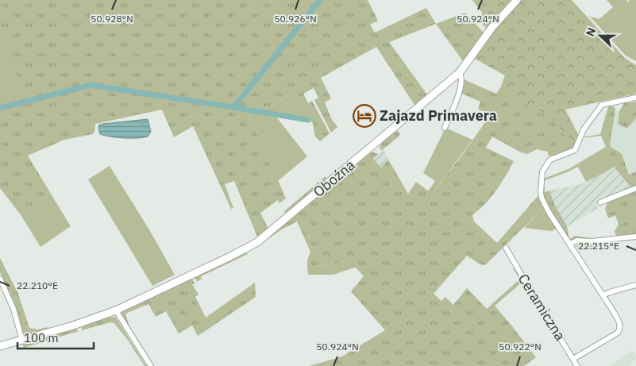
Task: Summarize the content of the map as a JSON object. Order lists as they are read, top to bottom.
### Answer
{
  "streets": {
    "street": ["Oboźna", "Ceramiczna"]
  },
  "places": {
    "hotel": ["Zajazd Primavera"]
  },
  "scale_bar": "100 m",
  "north": "left",
  "coordinates": [
    "50.928°N",
    "50.926°N",
    "50.924°N",
    "22.215°E",
    "22.210°E",
    "50.922°N"
  ]
}
